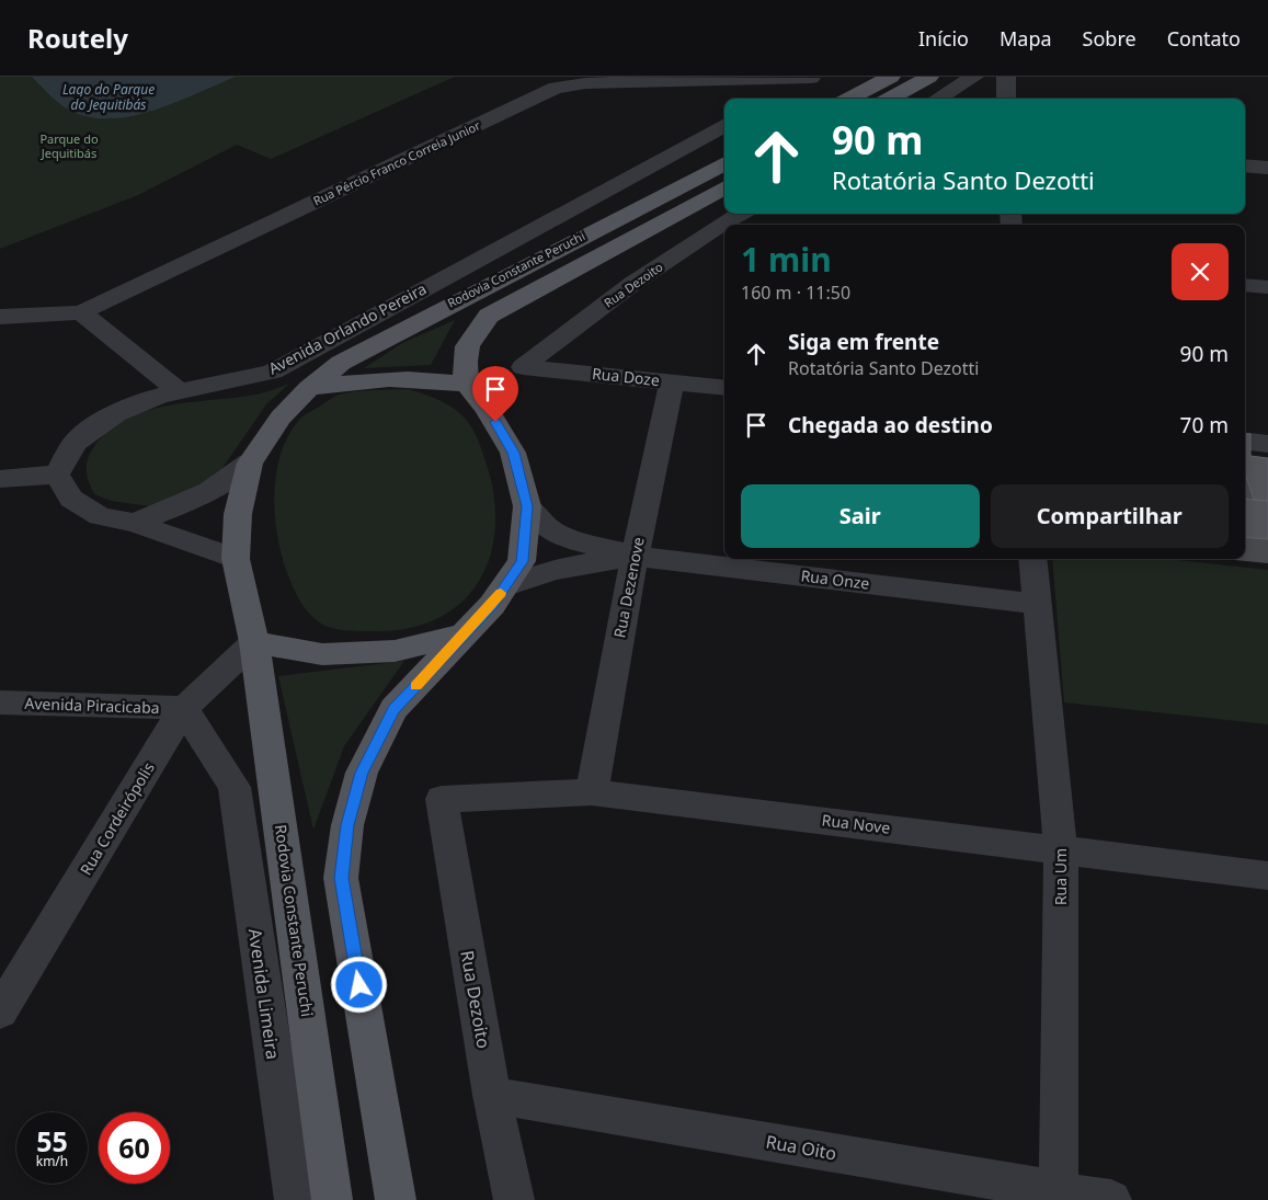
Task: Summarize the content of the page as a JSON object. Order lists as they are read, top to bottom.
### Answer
{
  "streets": {
    "main road": ["Rodovia Constante Peruchi"],
    "street": [
      "Rua Pércio Franco Correia Junior",
      "Rua Dezoito",
      "Avenida Orlando Pereira",
      "Rua Doze",
      "Rua Onze",
      "Rua Dezenove",
      "Avenida Piracicaba",
      "Rua Cordeirópolis",
      "Rua Nove",
      "Rua Um",
      "Avenida Limeira",
      "Rua Oito"
    ]
  },
  "crossings": [
    ["Rodovia Constante Peruchi", "Rua Cordeirópolis"],
    ["Rua Dezoito", "Rua Doze"],
    ["Rua Dezoito", "Rua Nove"],
    ["Rua Dezoito", "Rua Oito"],
    ["Rua Doze", "Rua Dezenove"],
    ["Rua Onze", "Rua Dezenove"],
    ["Rua Onze", "Rua Um"],
    ["Rua Dezenove", "Rua Nove"],
    ["Avenida Piracicaba", "Rua Cordeirópolis"],
    ["Avenida Piracicaba", "Avenida Limeira"],
    ["Rua Cordeirópolis", "Avenida Limeira"],
    ["Rua Nove", "Rua Um"],
    ["Rua Um", "Rua Oito"]
  ],
  "water": ["Lago do Parque do Jequitibás"],
  "parks": ["Parque do Jequitibás"],
  "page": {
    "header": "Routely",
    "nav": [
      "Início",
      "Mapa",
      "Sobre",
      "Contato"
    ],
    "turn": ["90 m", "Rotatória Santo Dezotti"],
    "heading": ["1 min", "160 m · 11:50"],
    "list": [
      {
        "name": "Siga em frente",
        "note": "Rotatória Santo Dezotti",
        "value": "90 m"
      },
      {
        "name": "Chegada ao destino",
        "value": "70 m"
      }
    ],
    "buttons": ["Sair", "Compartilhar"],
    "speed": "55 km/h",
    "limit": "60"
  }
}
